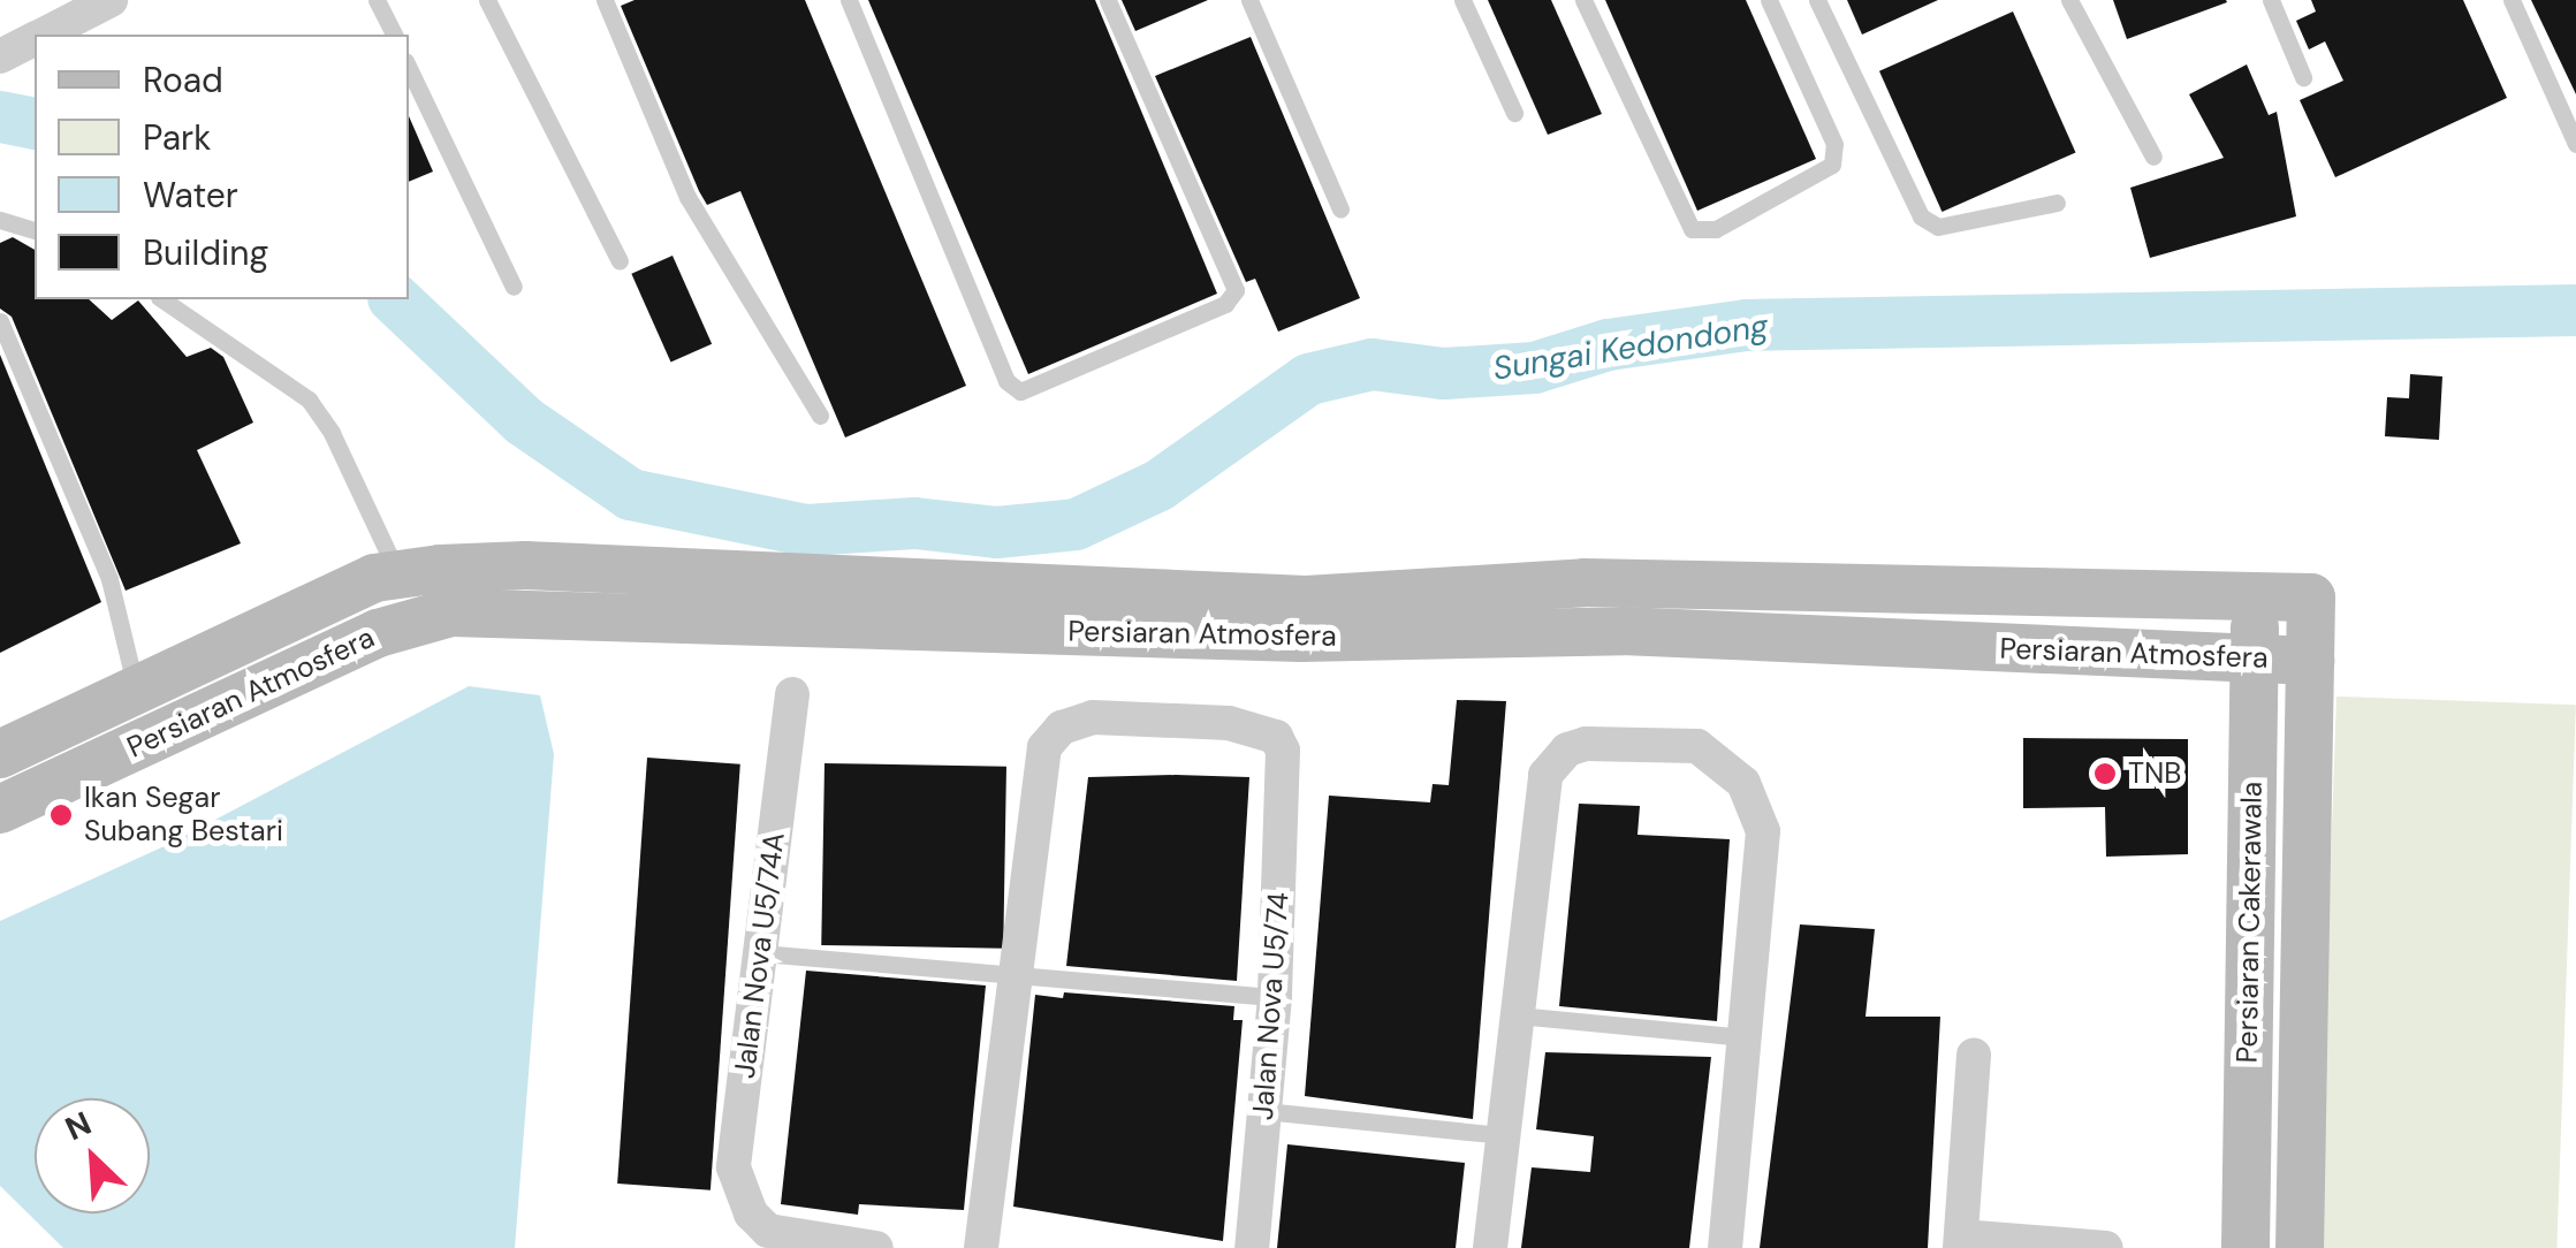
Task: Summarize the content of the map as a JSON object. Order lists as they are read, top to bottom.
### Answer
{
  "streets": {
    "street": [
      "Persiaran Atmosfera",
      "Persiaran Cakerawala",
      "Jalan Nova U5/74A",
      "Jalan Nova U5/74"
    ]
  },
  "crossings": [
    ["Persiaran Atmosfera", "Persiaran Cakerawala"]
  ],
  "water": ["Sungai Kedondong"],
  "places": ["TNB", "Ikan Segar Subang Bestari"],
  "legend": [
    "Road",
    "Park",
    "Water",
    "Building"
  ],
  "north": "top left"
}
